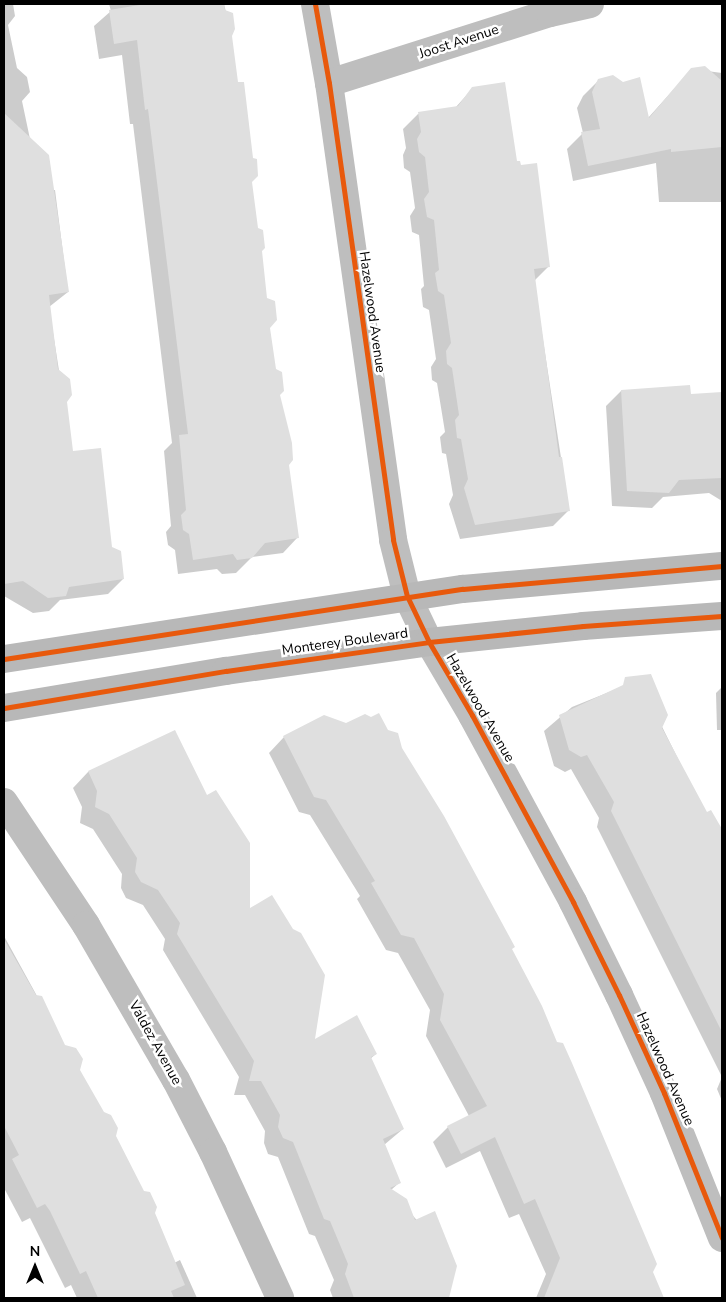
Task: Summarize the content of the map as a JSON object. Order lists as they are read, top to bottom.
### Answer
{
  "streets": {
    "main road": ["Monterey Boulevard"],
    "street": ["Joost Avenue", "Hazelwood Avenue", "Valdez Avenue"]
  },
  "crossings": [
    ["Joost Avenue", "Hazelwood Avenue"],
    ["Hazelwood Avenue", "Monterey Boulevard"]
  ],
  "north": "top"
}
